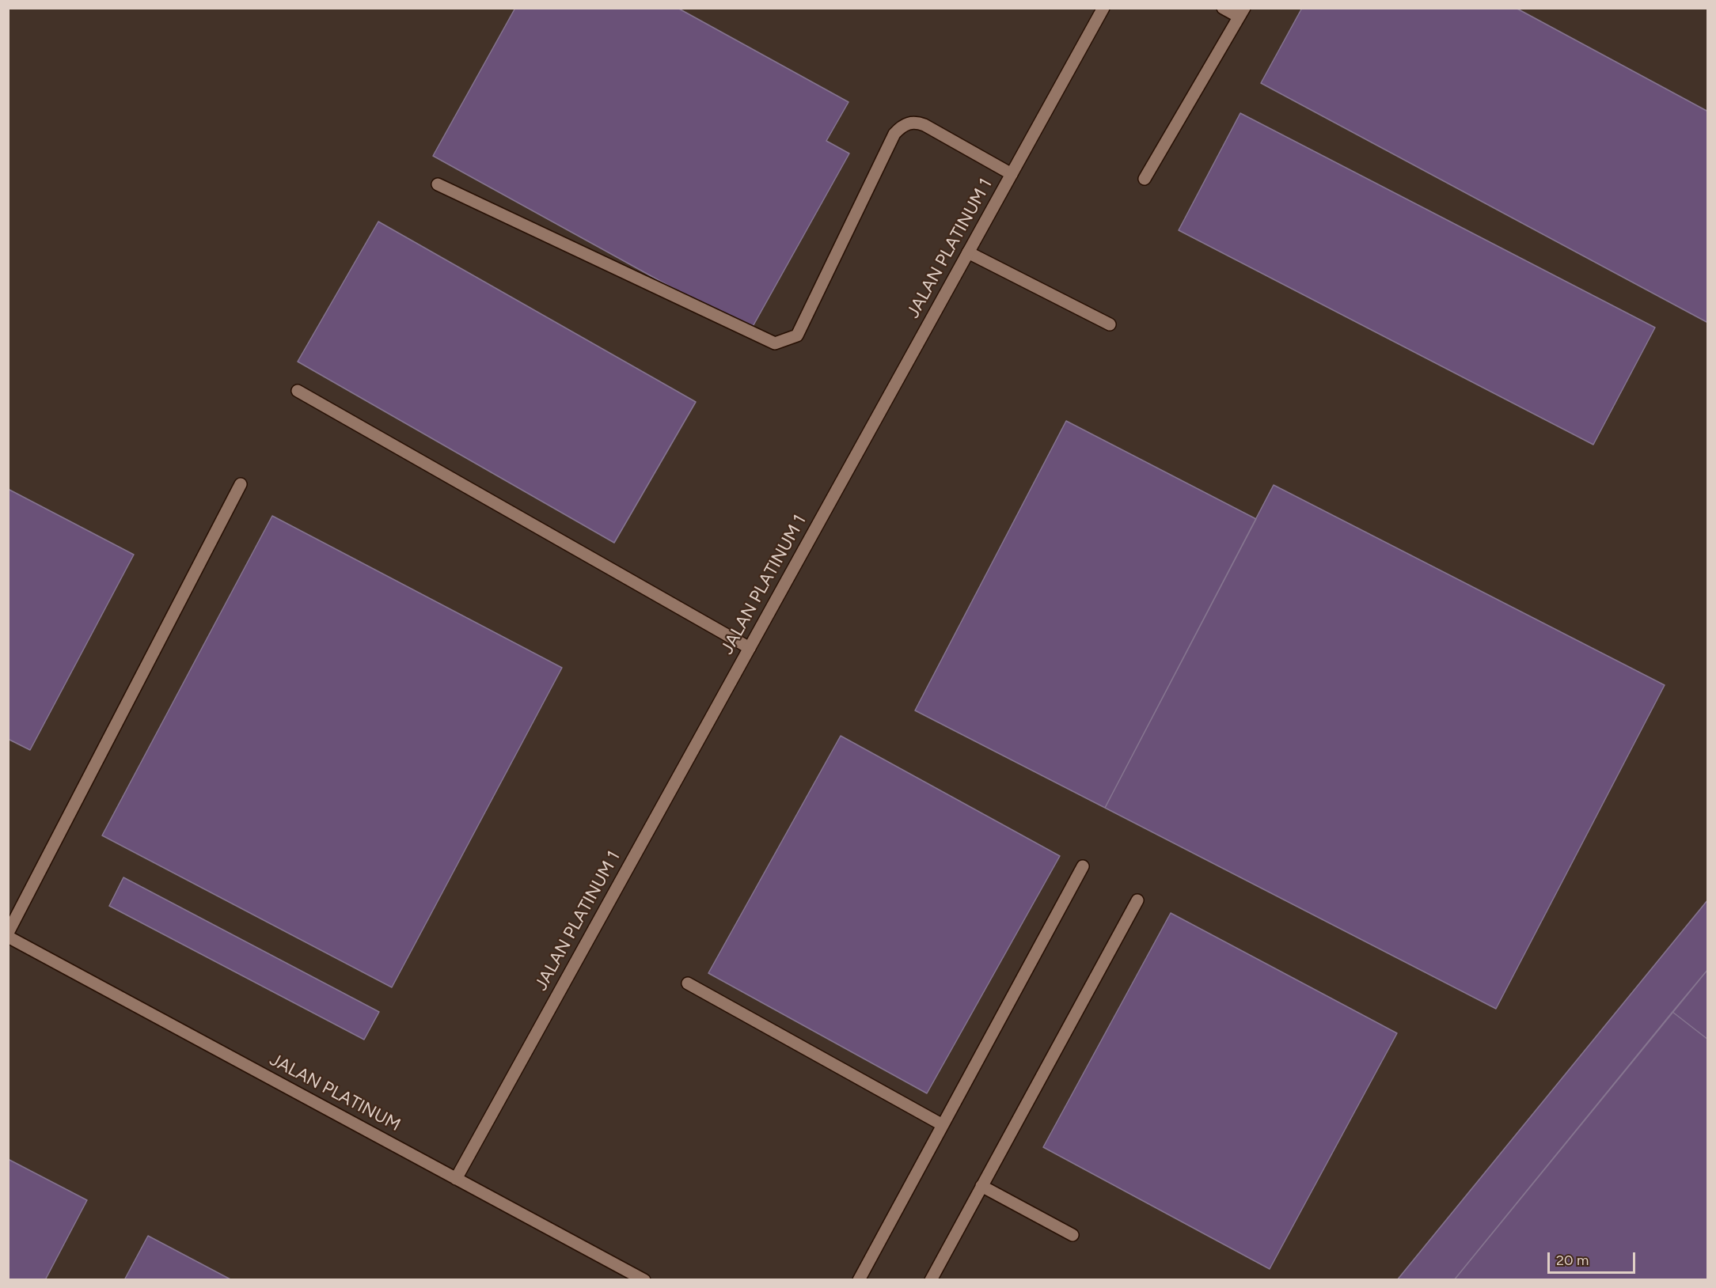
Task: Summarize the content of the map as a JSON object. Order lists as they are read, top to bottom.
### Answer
{
  "streets": {
    "street": ["JALAN PLATINUM 1", "JALAN PLATINUM"]
  },
  "crossings": [
    ["JALAN PLATINUM 1", "JALAN PLATINUM"]
  ],
  "scale_bar": "20 m"
}
